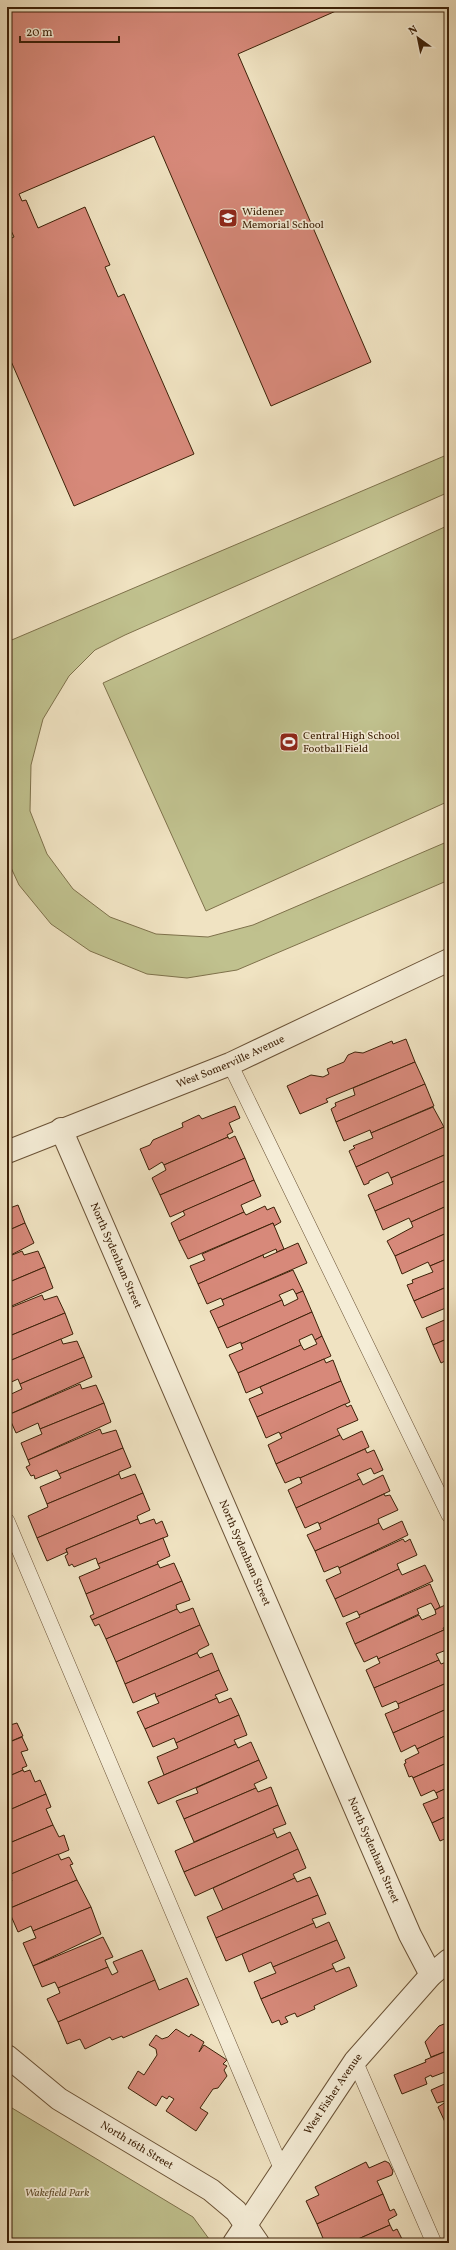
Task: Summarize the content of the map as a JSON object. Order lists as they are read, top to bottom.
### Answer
{
  "streets": {
    "street": [
      "West Somerville Avenue",
      "North Sydenham Street",
      "West Fisher Avenue",
      "North 16th Street"
    ]
  },
  "crossings": [
    ["West Somerville Avenue", "North Sydenham Street"],
    ["North Sydenham Street", "West Fisher Avenue"],
    ["West Fisher Avenue", "North 16th Street"]
  ],
  "parks": ["Wakefield Park"],
  "places": {
    "school or university": ["Widener Memorial School"],
    "sports": ["Central High School Football Field"]
  },
  "scale_bar": "20 m",
  "north": "top left"
}
